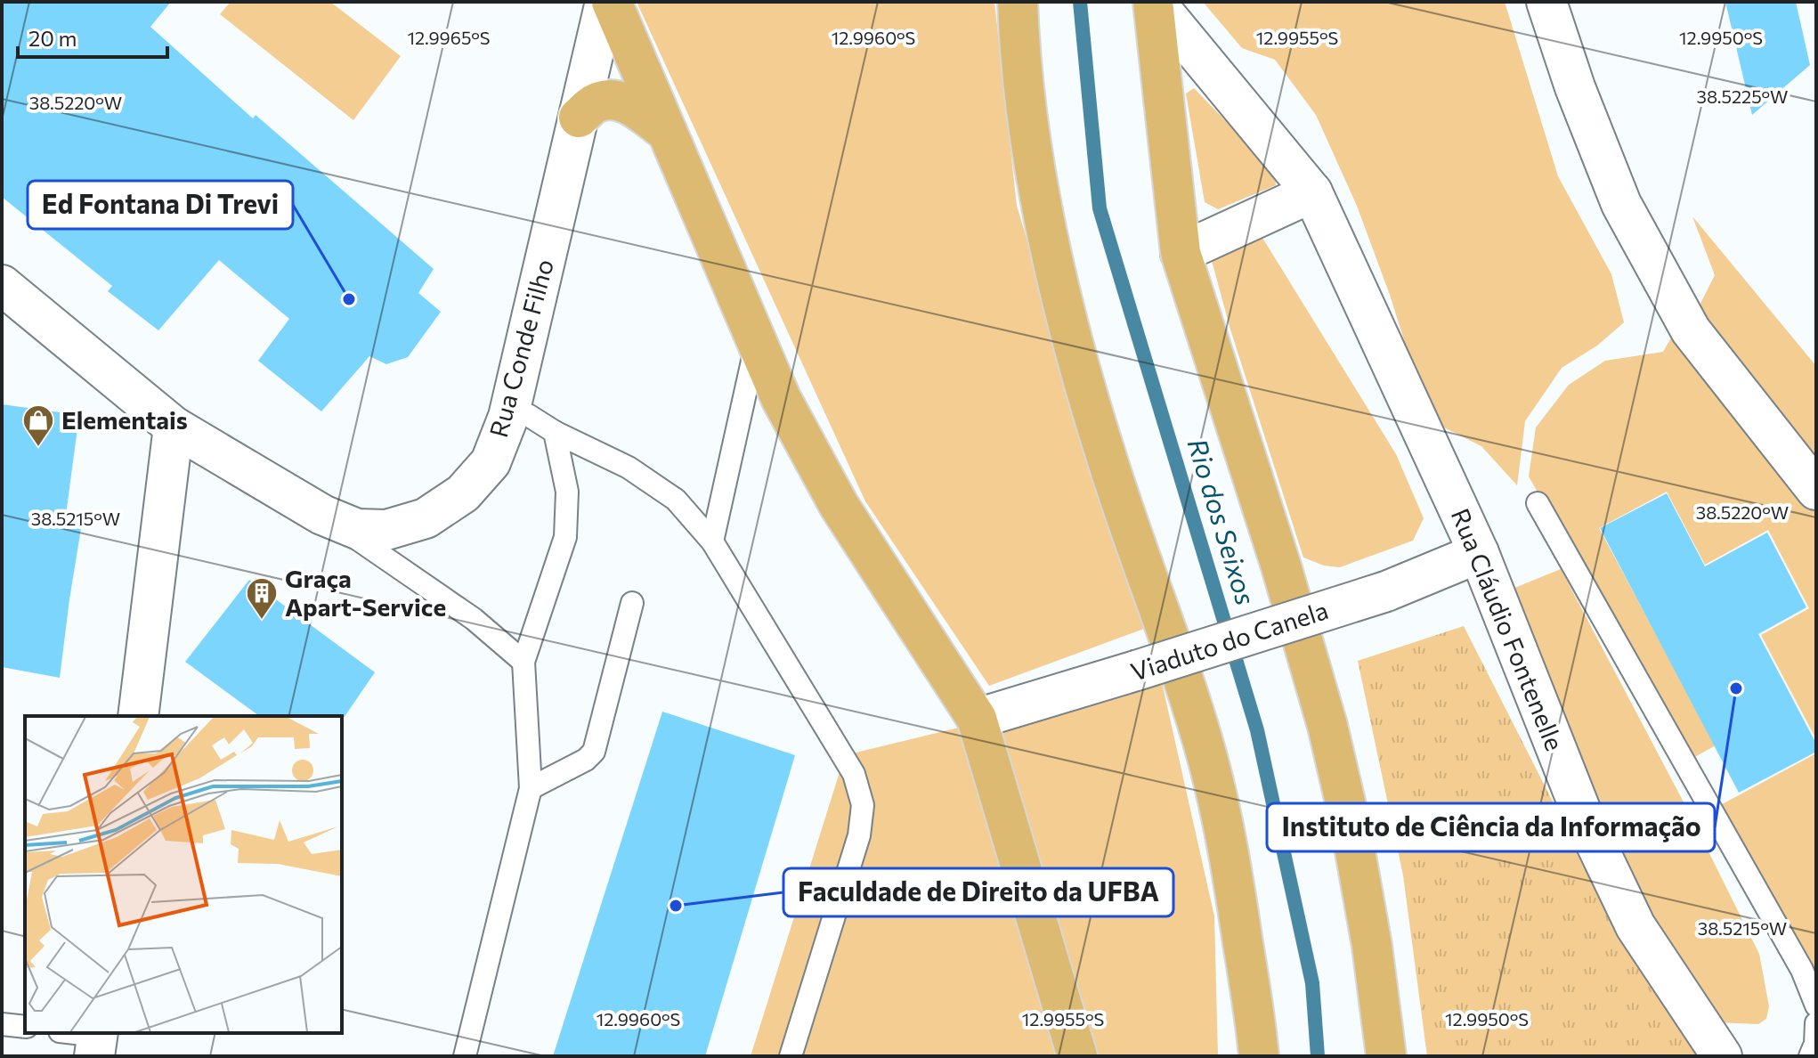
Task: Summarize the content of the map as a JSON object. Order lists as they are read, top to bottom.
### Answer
{
  "streets": {
    "street": ["Rua Conde Filho", "Rua Cláudio Fontenelle", "Viaduto do Canela"]
  },
  "crossings": [
    ["Rua Cláudio Fontenelle", "Viaduto do Canela"]
  ],
  "water": ["Rio dos Seixos"],
  "places": {
    "other": ["Ed Fontana Di Trevi", "Instituto de Ciência da Informação", "Faculdade de Direito da UFBA"],
    "shop": ["Elementais"],
    "building": ["Graça Apart-Service"]
  },
  "scale_bar": "20 m",
  "coordinates": [
    "12.9965°S",
    "12.9960°S",
    "12.9955°S",
    "12.9950°S",
    "38.5225°W",
    "38.5220°W",
    "38.5215°W"
  ]
}
